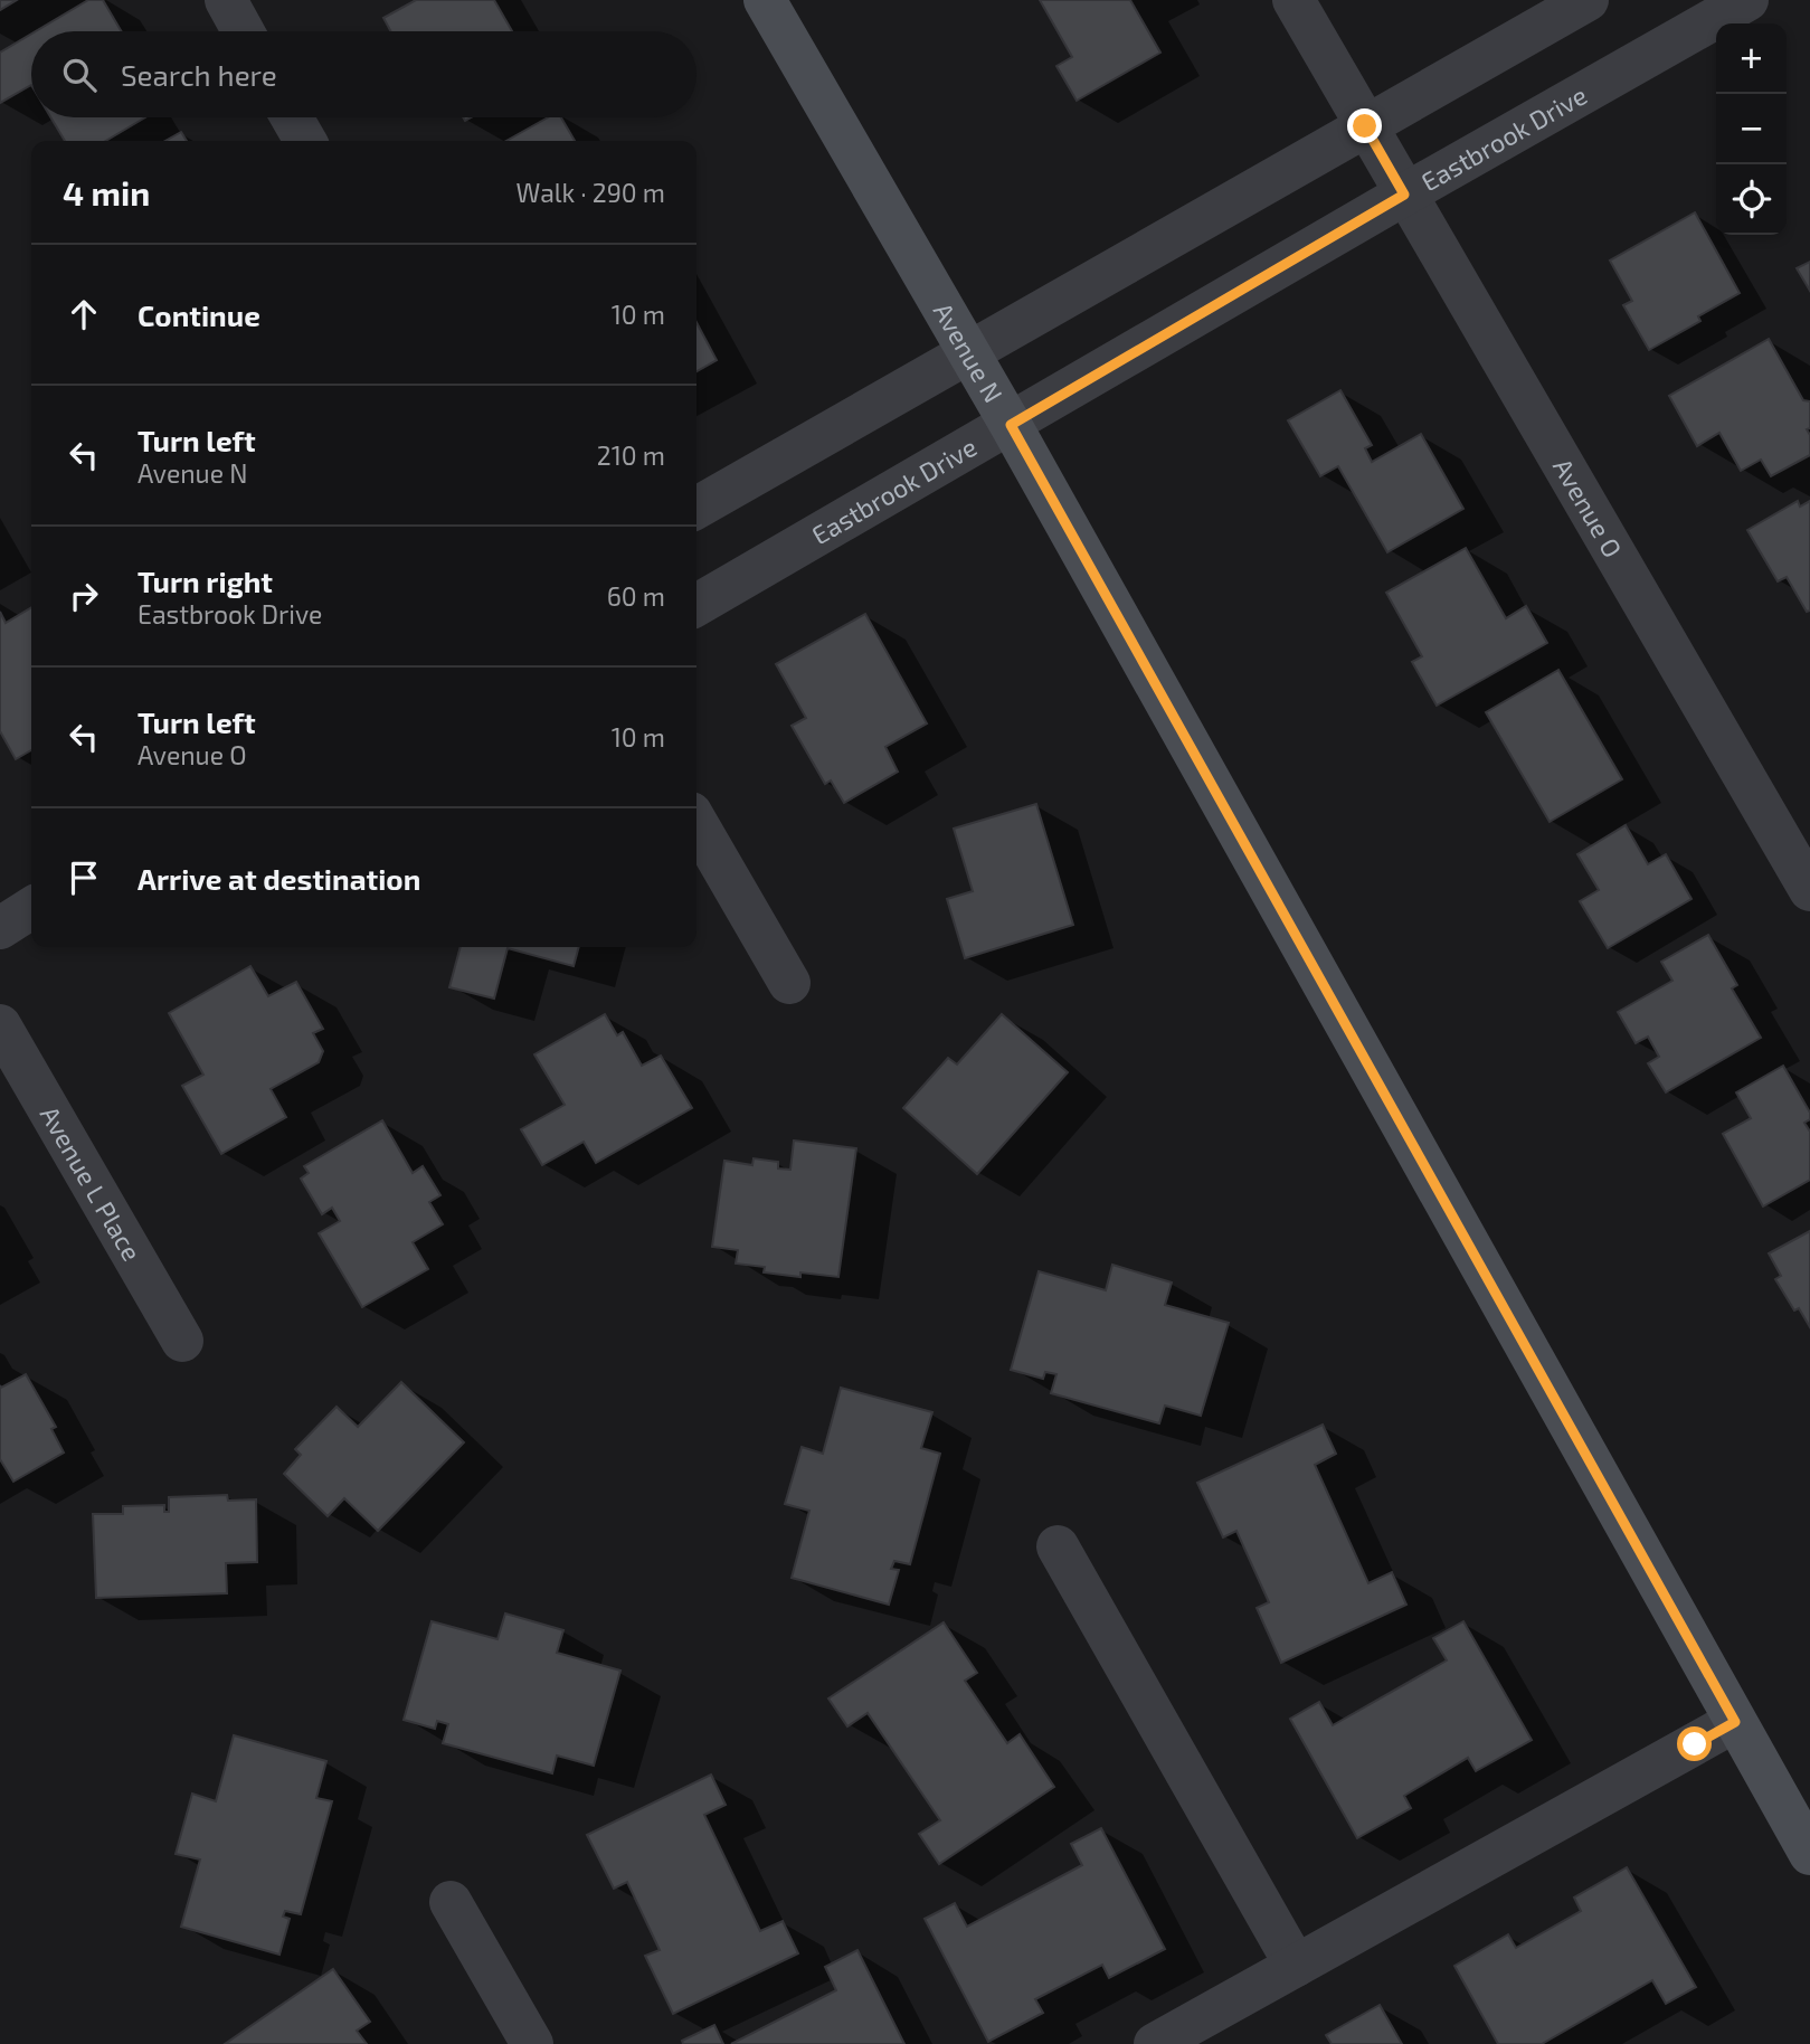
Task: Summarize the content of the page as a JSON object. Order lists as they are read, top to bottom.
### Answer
{
  "streets": {
    "street": [
      "Eastbrook Drive",
      "Avenue N",
      "Avenue O",
      "Avenue L Place"
    ]
  },
  "crossings": [
    ["Eastbrook Drive", "Avenue N"],
    ["Eastbrook Drive", "Avenue O"]
  ],
  "page": {
    "map_buttons": ["+", "−"],
    "search": "Search here",
    "heading": ["4 min", "Walk · 290 m"],
    "list": [
      ["Continue", "10 m"],
      ["Turn left", "Avenue N", "210 m"],
      ["Turn right", "Eastbrook Drive", "60 m"],
      ["Turn left", "Avenue O", "10 m"],
      "Arrive at destination"
    ]
  }
}
